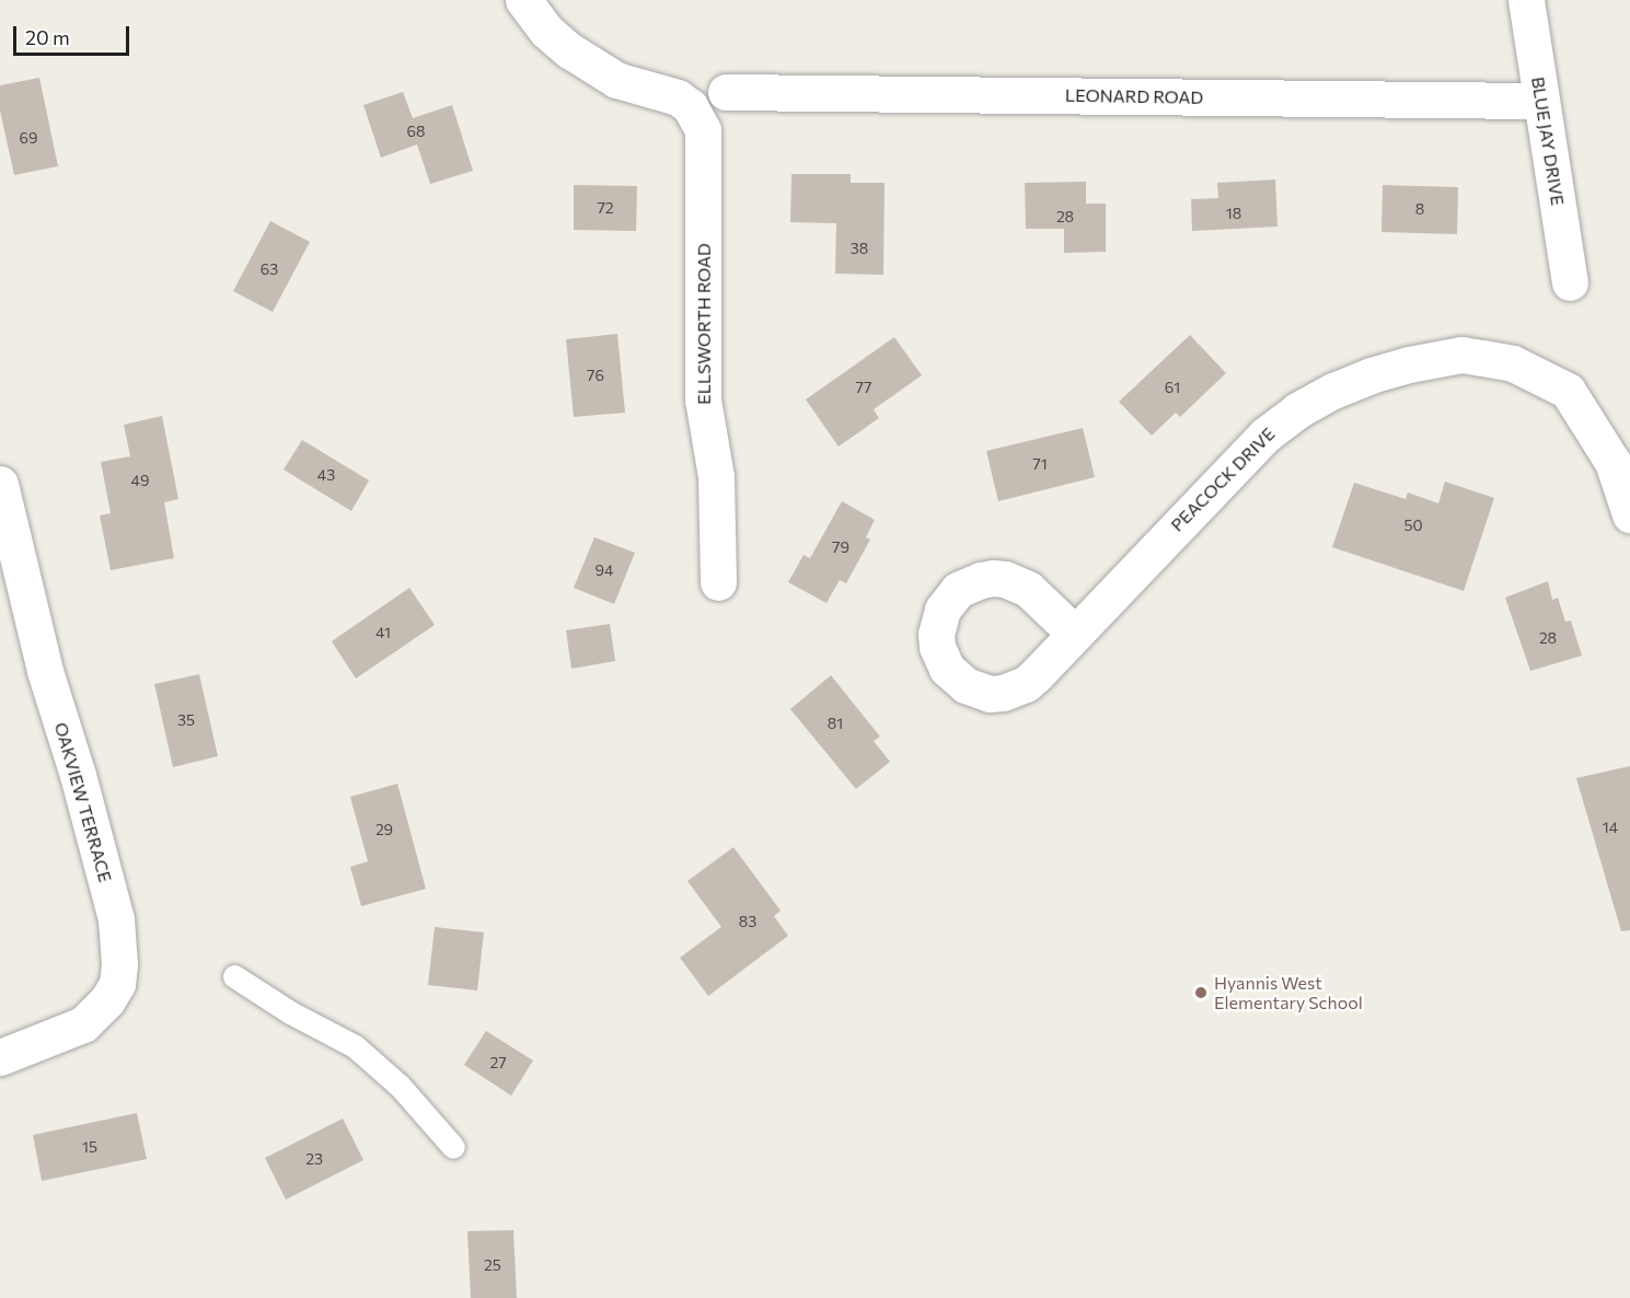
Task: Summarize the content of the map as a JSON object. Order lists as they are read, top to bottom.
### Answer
{
  "streets": {
    "street": [
      "LEONARD ROAD",
      "BLUE JAY DRIVE",
      "ELLSWORTH ROAD",
      "PEACOCK DRIVE",
      "OAKVIEW TERRACE"
    ]
  },
  "crossings": [
    ["LEONARD ROAD", "BLUE JAY DRIVE"]
  ],
  "places": ["Hyannis West Elementary School"],
  "house_numbers": [
    "68",
    "69",
    "72",
    "8",
    "18",
    "28",
    "38",
    "63",
    "76",
    "77",
    "61",
    "71",
    "43",
    "49",
    "50",
    "79",
    "94",
    "41",
    "28",
    "35",
    "81",
    "14",
    "29",
    "83",
    "27",
    "15",
    "23",
    "25"
  ],
  "scale_bar": "20 m"
}
